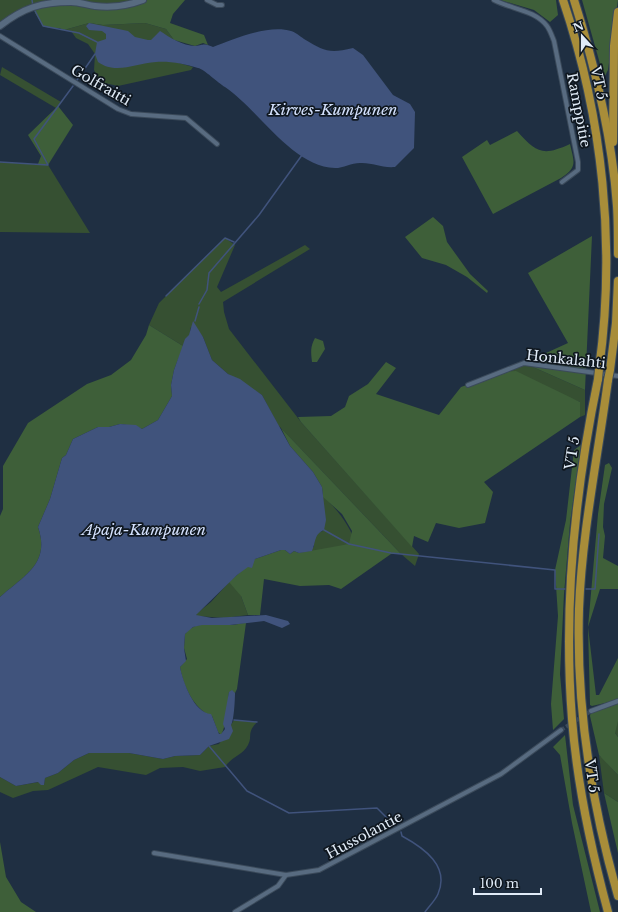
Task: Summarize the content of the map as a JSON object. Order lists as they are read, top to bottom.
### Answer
{
  "streets": {
    "highway": ["VT 5"],
    "street": [
      "Golfraitti",
      "Ramppitie",
      "Honkalahti",
      "Hussolantie"
    ]
  },
  "water": ["Kirves-Kumpunen", "Apaja-Kumpunen"],
  "scale_bar": "100 m",
  "north": "top"
}
